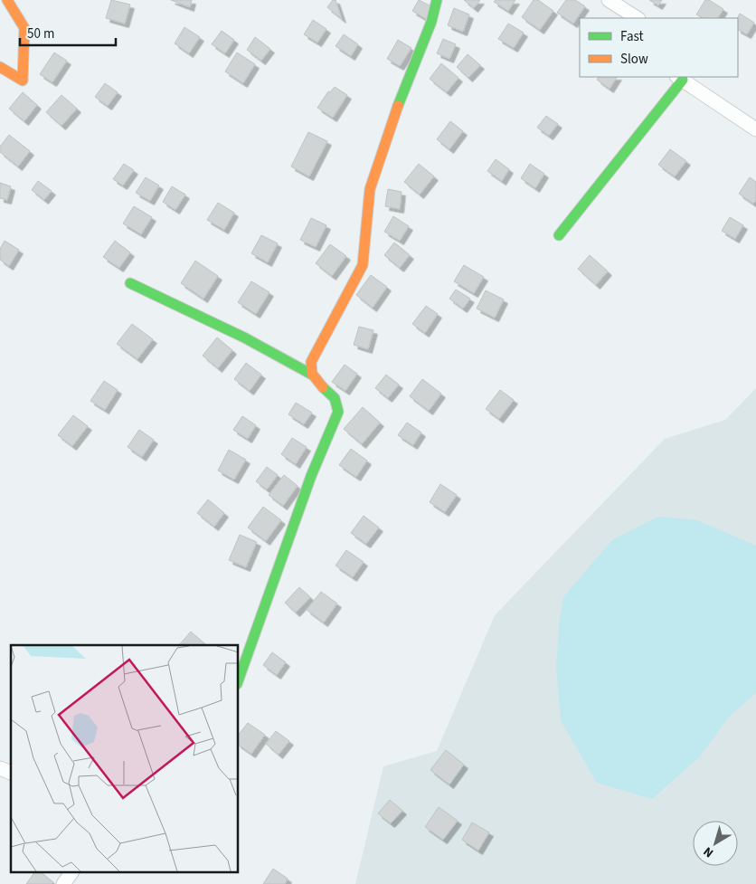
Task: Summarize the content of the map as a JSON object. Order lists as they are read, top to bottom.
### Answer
{
  "legend": ["Fast", "Slow"],
  "scale_bar": "50 m",
  "north": "bottom left"
}
